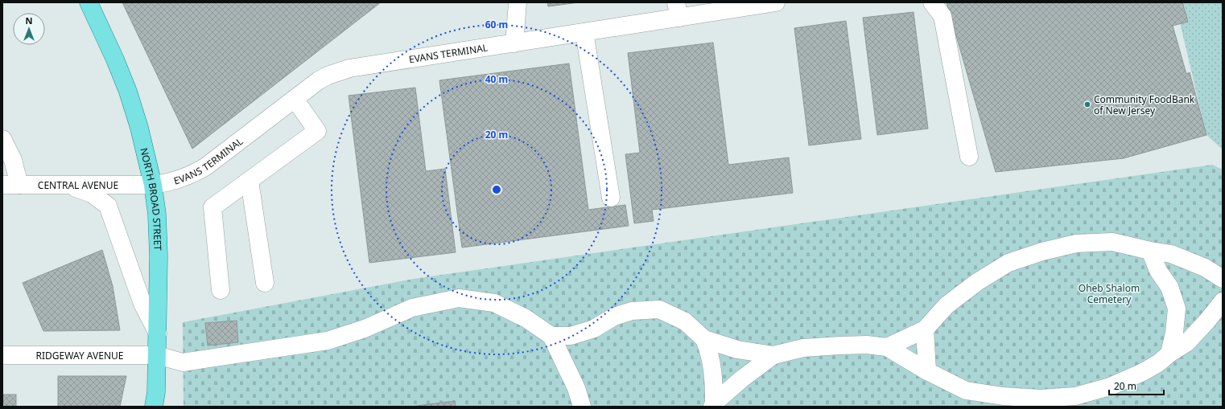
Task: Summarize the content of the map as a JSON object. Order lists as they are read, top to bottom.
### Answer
{
  "streets": {
    "main road": ["NORTH BROAD STREET"],
    "street": ["EVANS TERMINAL", "CENTRAL AVENUE", "RIDGEWAY AVENUE"]
  },
  "crossings": [
    ["EVANS TERMINAL", "CENTRAL AVENUE"],
    ["EVANS TERMINAL", "NORTH BROAD STREET"],
    ["CENTRAL AVENUE", "NORTH BROAD STREET"],
    ["NORTH BROAD STREET", "RIDGEWAY AVENUE"]
  ],
  "parks": ["Oheb Shalom Cemetery"],
  "places": ["Community FoodBank of New Jersey"],
  "scale_bar": "20 m",
  "north": "top",
  "rings": ["60 m", "40 m", "20 m"]
}
